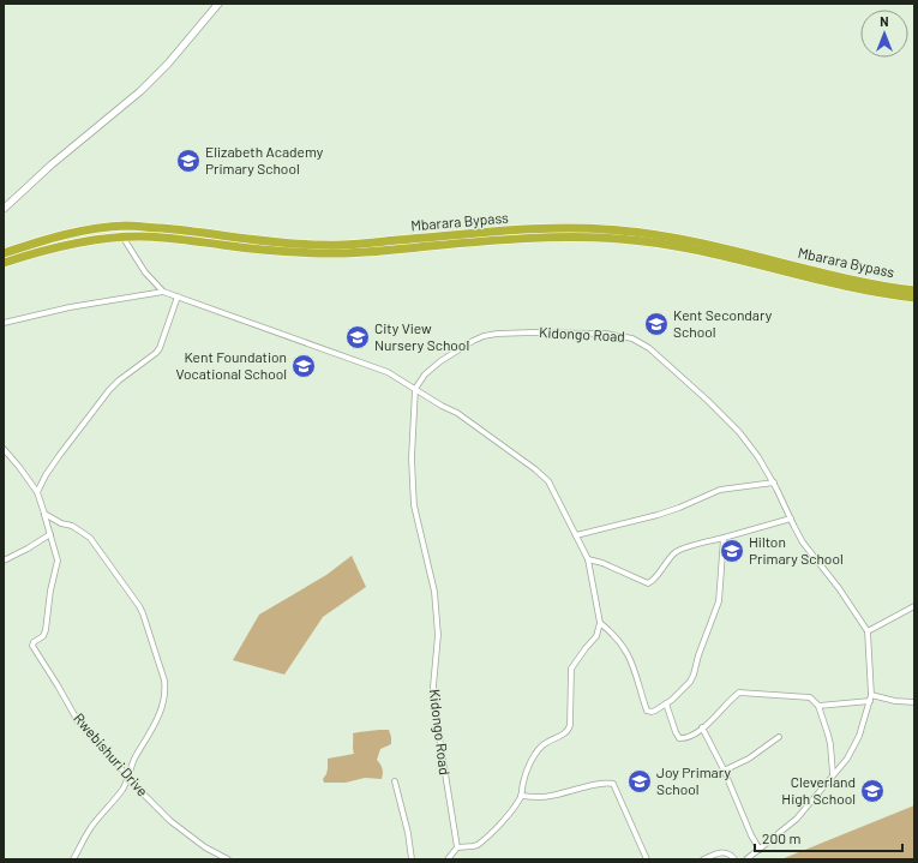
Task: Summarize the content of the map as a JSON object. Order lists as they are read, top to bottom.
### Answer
{
  "streets": {
    "highway": ["Mbarara Bypass"],
    "street": ["Kidongo Road", "Rwebishuri Drive"]
  },
  "places": {
    "school or university": [
      "Elizabeth Academy Primary School",
      "Kent Secondary School",
      "City View Nursery School",
      "Kent Foundation Vocational School",
      "Hilton Primary School",
      "Joy Primary School",
      "Cleverland High School"
    ]
  },
  "scale_bar": "200 m",
  "north": "top"
}
